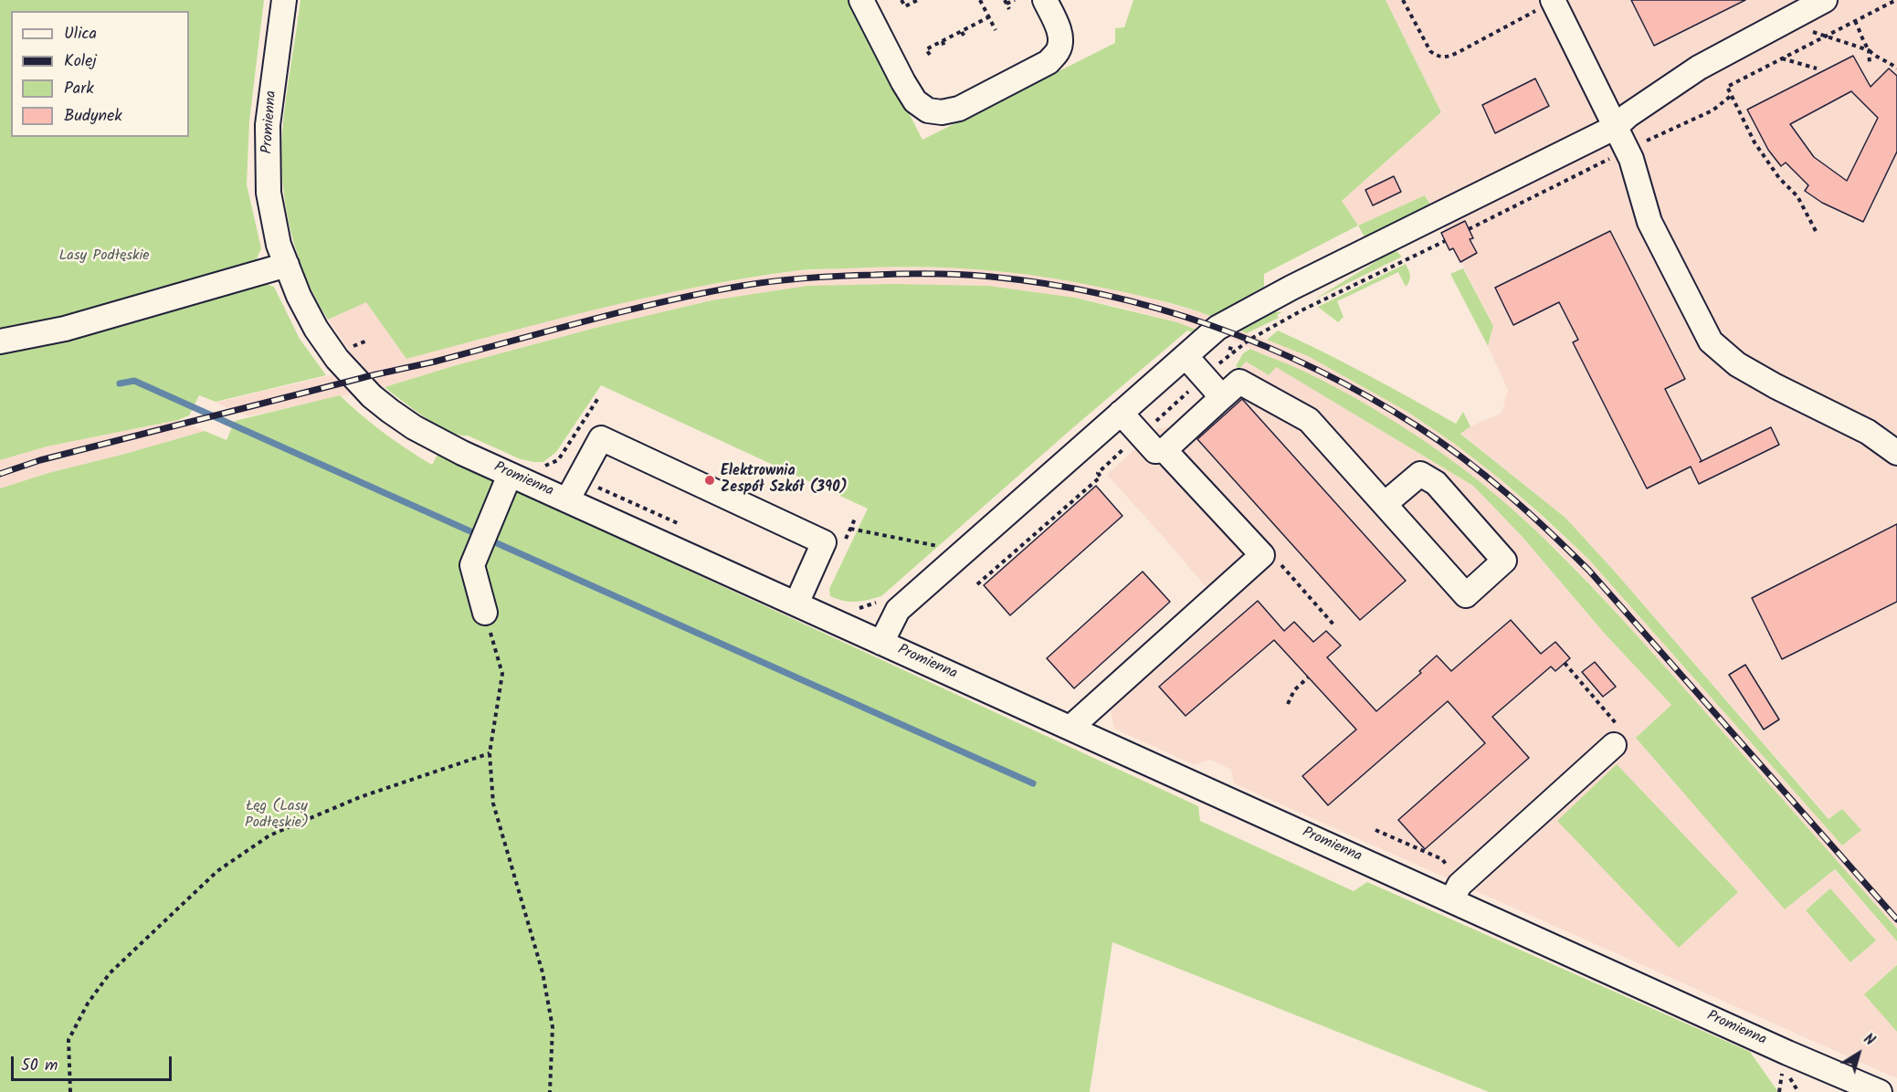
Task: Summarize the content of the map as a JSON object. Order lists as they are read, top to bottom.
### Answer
{
  "streets": {
    "street": ["Promienna"]
  },
  "parks": ["Lasy Podłęskie", "Łęg (Lasy Podłęskie)"],
  "places": ["Elektrownia Zespół Szkół (390)"],
  "legend": [
    "Ulica",
    "Kolej",
    "Park",
    "Budynek"
  ],
  "scale_bar": "50 m",
  "north": "top right"
}
